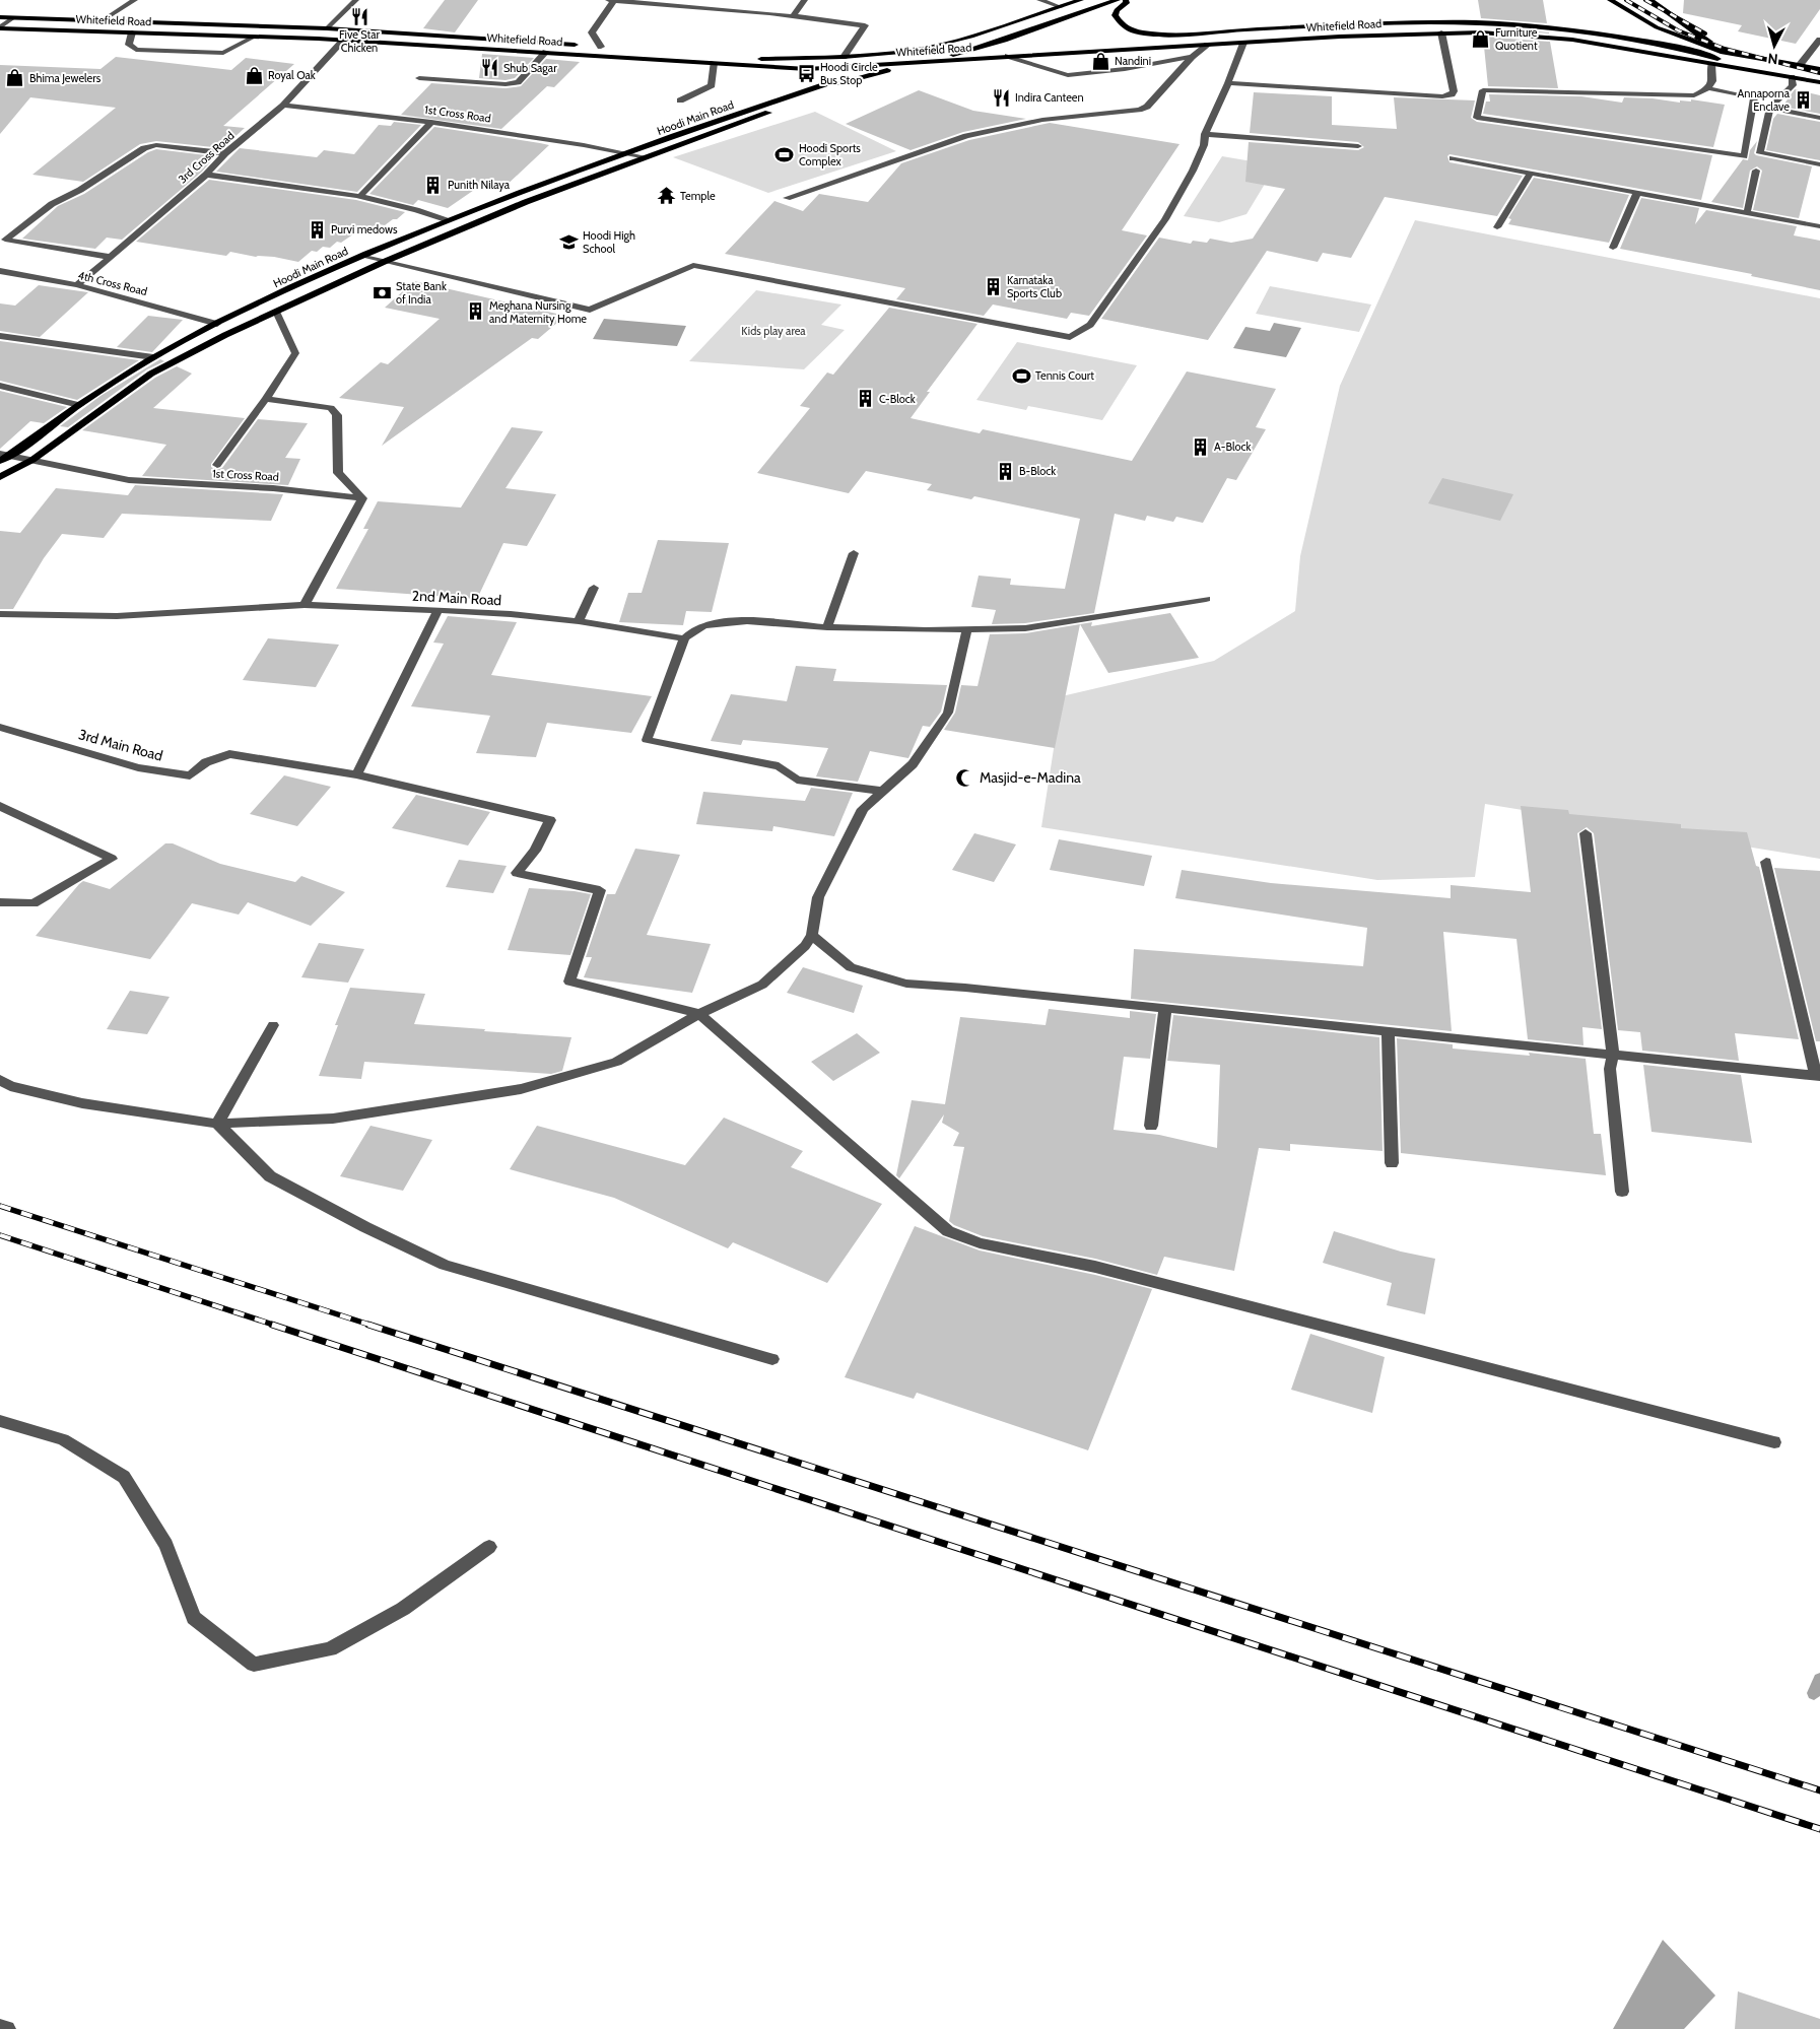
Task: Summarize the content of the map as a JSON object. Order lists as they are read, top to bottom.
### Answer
{
  "streets": {
    "main road": ["Whitefield Road", "Hoodi Main Road"],
    "street": [
      "1st Cross Road",
      "3rd Cross Road",
      "4th Cross Road",
      "2nd Main Road",
      "3rd Main Road"
    ]
  },
  "crossings": [
    ["Whitefield Road", "3rd Cross Road"],
    ["1st Cross Road", "Hoodi Main Road"],
    ["1st Cross Road", "3rd Cross Road"],
    ["Hoodi Main Road", "4th Cross Road"],
    ["3rd Cross Road", "4th Cross Road"]
  ],
  "parks": ["Kids play area"],
  "places": {
    "restaurant": ["Five Star Chicken", "Shub Sagar", "Indira Canteen"],
    "shop": [
      "Furniture Quotient",
      "Nandini",
      "Royal Oak",
      "Bhima Jewelers"
    ],
    "bus stop": ["Hoodi Circle Bus Stop"],
    "building": [
      "Annaporna Enclave",
      "Punith Nilaya",
      "Purvi medows",
      "Karnataka Sports Club",
      "Meghana Nursing and Maternity Home",
      "C-Block",
      "A-Block",
      "B-Block"
    ],
    "sports": ["Hoodi Sports Complex", "Tennis Court"],
    "temple": ["Temple"],
    "school or university": ["Hoodi High School"],
    "bank": ["State Bank of India"],
    "mosque": ["Masjid-e-Madina"]
  },
  "north": "bottom"
}
